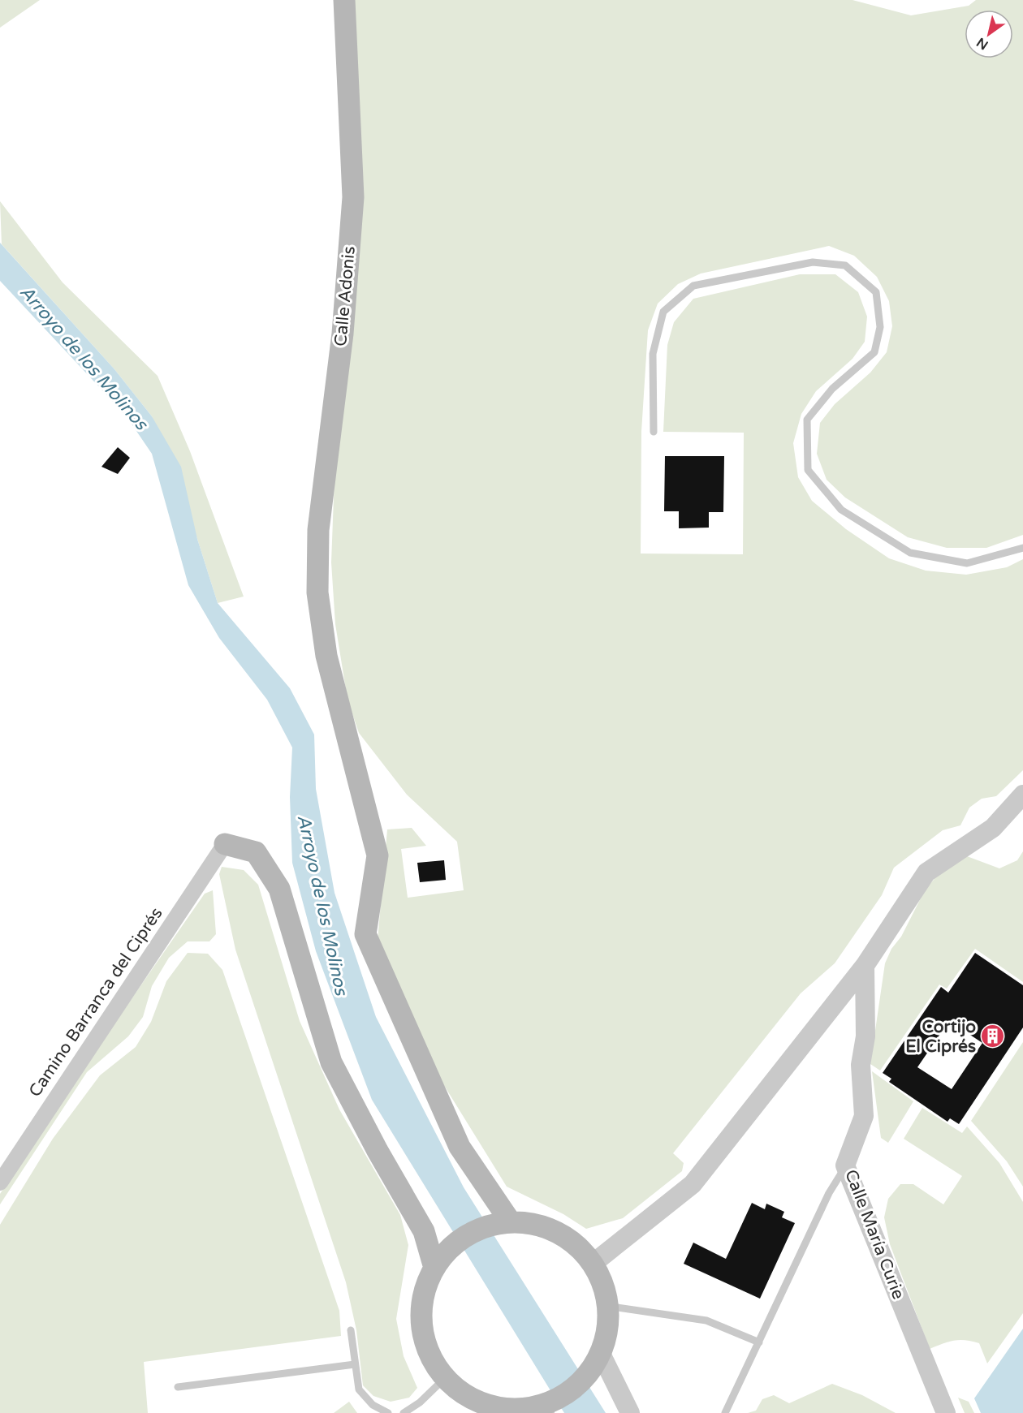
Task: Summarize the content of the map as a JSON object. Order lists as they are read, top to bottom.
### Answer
{
  "streets": {
    "main road": ["Calle Adonis"],
    "street": ["Camino Barranca del Ciprés", "Calle María Curie"]
  },
  "water": ["Arroyo de los Molinos"],
  "places": {
    "building": ["Cortijo El Ciprés"]
  },
  "north": "bottom left"
}
